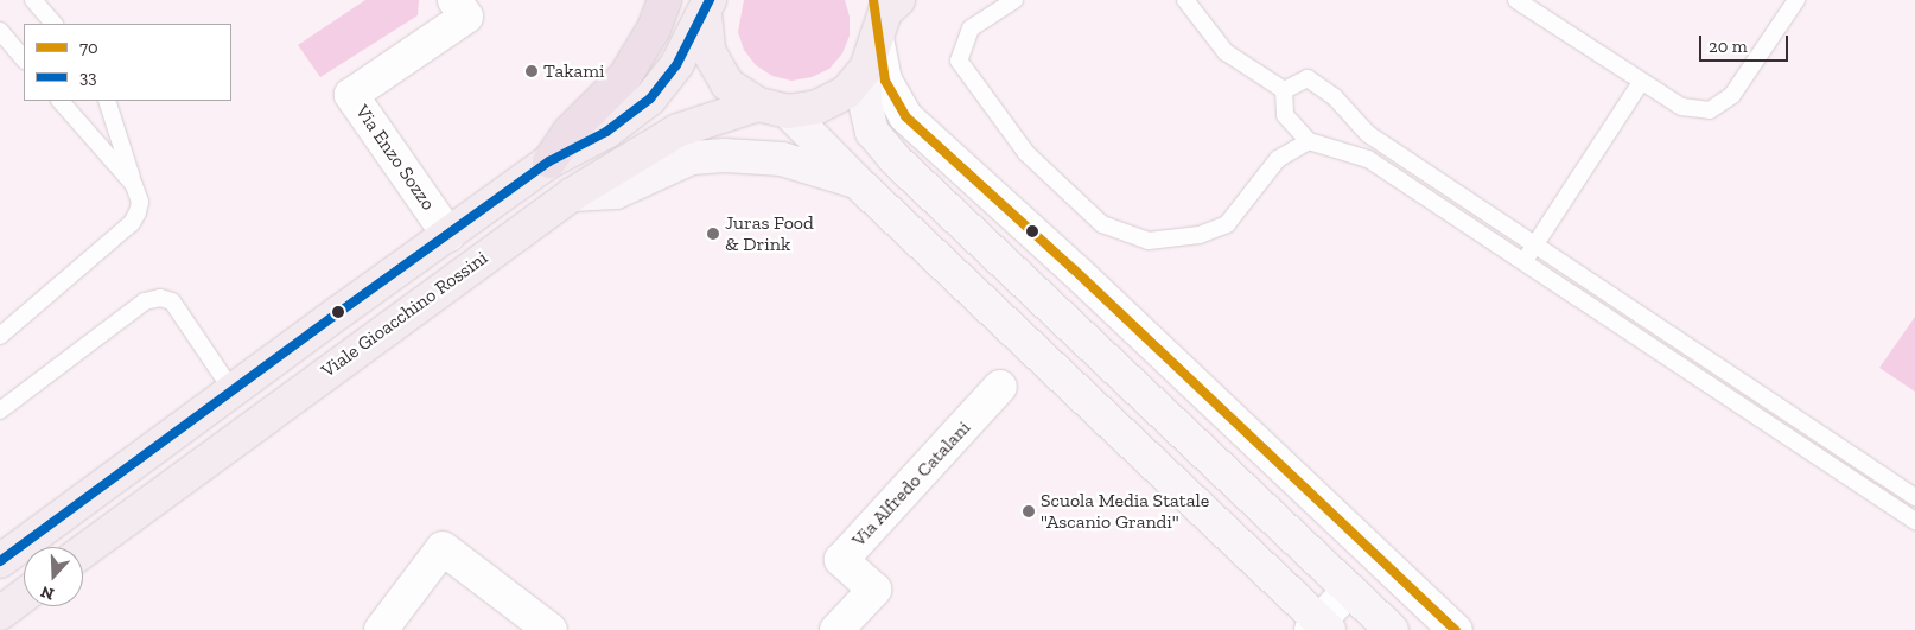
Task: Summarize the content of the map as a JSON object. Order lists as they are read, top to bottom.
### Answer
{
  "streets": {
    "main road": ["Viale Gioacchino Rossini"],
    "street": ["Via Enzo Sozzo", "Via Alfredo Catalani"]
  },
  "crossings": [
    ["Via Enzo Sozzo", "Viale Gioacchino Rossini"]
  ],
  "places": ["Takami", "Juras Food & Drink", "Scuola Media Statale \"Ascanio Grandi\""],
  "lines": ["transit line 70", "transit line 33"],
  "legend": ["70", "33"],
  "scale_bar": "20 m",
  "north": "bottom"
}
